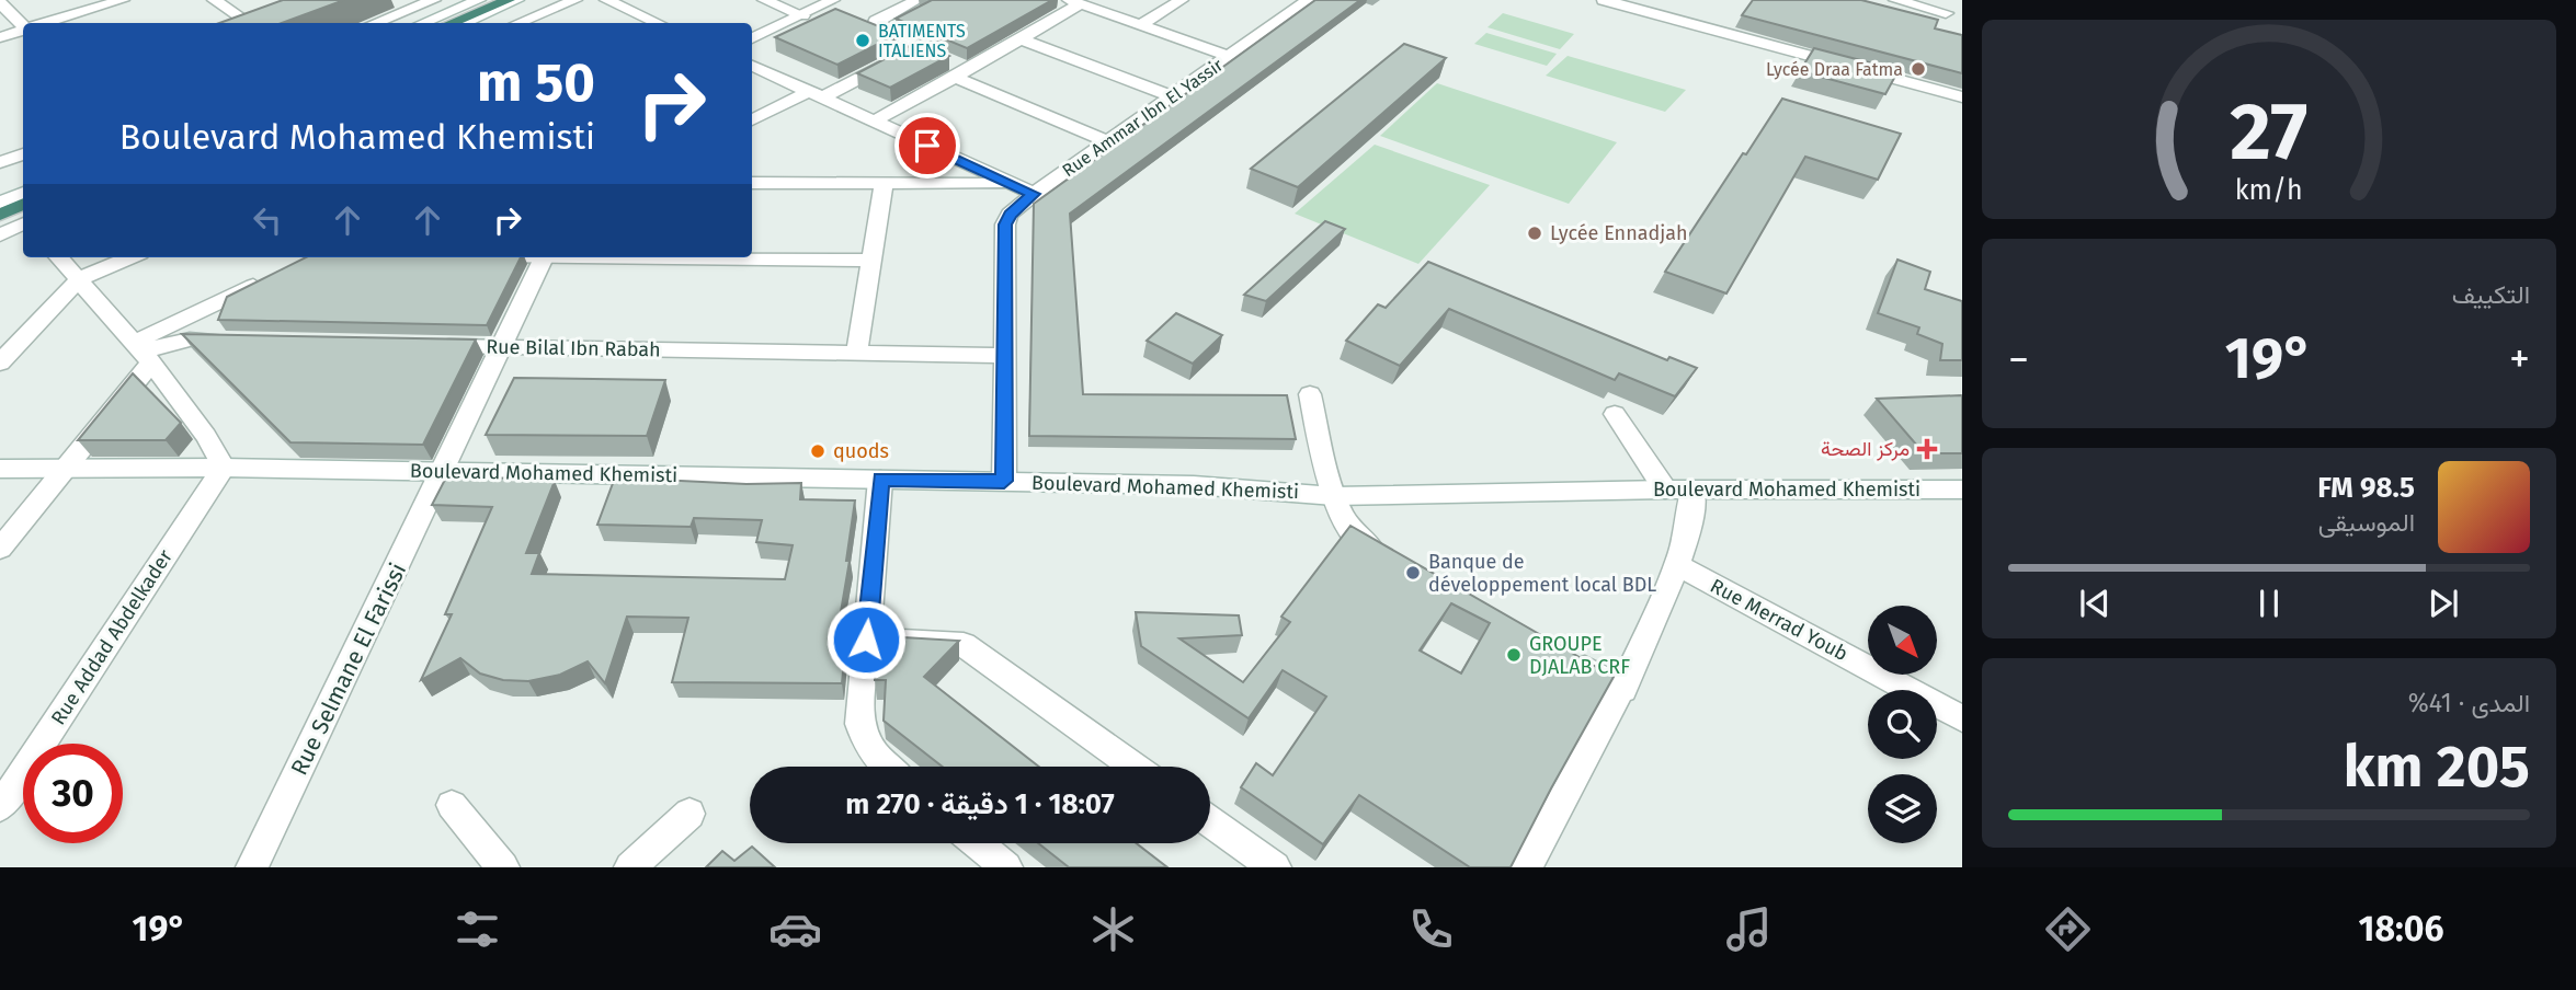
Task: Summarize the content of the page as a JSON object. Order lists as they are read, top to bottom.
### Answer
{
  "streets": {
    "street": [
      "Rue Ammar Ibn El Yassir",
      "Rue Bilal Ibn Rabah",
      "Boulevard Mohamed Khemisti",
      "Rue Merrad Youb",
      "Rue Addad Abdelkader",
      "Rue Selmane El Farissi"
    ]
  },
  "crossings": [
    ["Rue Ammar Ibn El Yassir", "Rue Bilal Ibn Rabah"],
    ["Rue Ammar Ibn El Yassir", "Boulevard Mohamed Khemisti"],
    ["Rue Bilal Ibn Rabah", "Rue Selmane El Farissi"],
    ["Boulevard Mohamed Khemisti", "Rue Addad Abdelkader"],
    ["Boulevard Mohamed Khemisti", "Rue Selmane El Farissi"]
  ],
  "places": {
    "other": [
      "BATIMENTS ITALIENS",
      "Lycée Draa Fatma",
      "Lycée Ennadjah",
      "quods",
      "Banque de développement local BDL",
      "GROUPE DJALAB CRF"
    ],
    "health": ["مركز الصحة"]
  },
  "north": "bottom right",
  "page": {
    "turn": ["50 m", "Boulevard Mohamed Khemisti"],
    "tile": [
      "التكييف",
      ["المدى · 41%", "205 km"]
    ],
    "heat": ["−", "19°", "+"],
    "song": ["98.5 FM", "الموسيقى"],
    "limit": "30",
    "trip": "18:07 · 1 دقيقة · 270 m",
    "tabs": ["18:06", "19°"],
    "gauge": ["27", "km/h"]
  }
}
